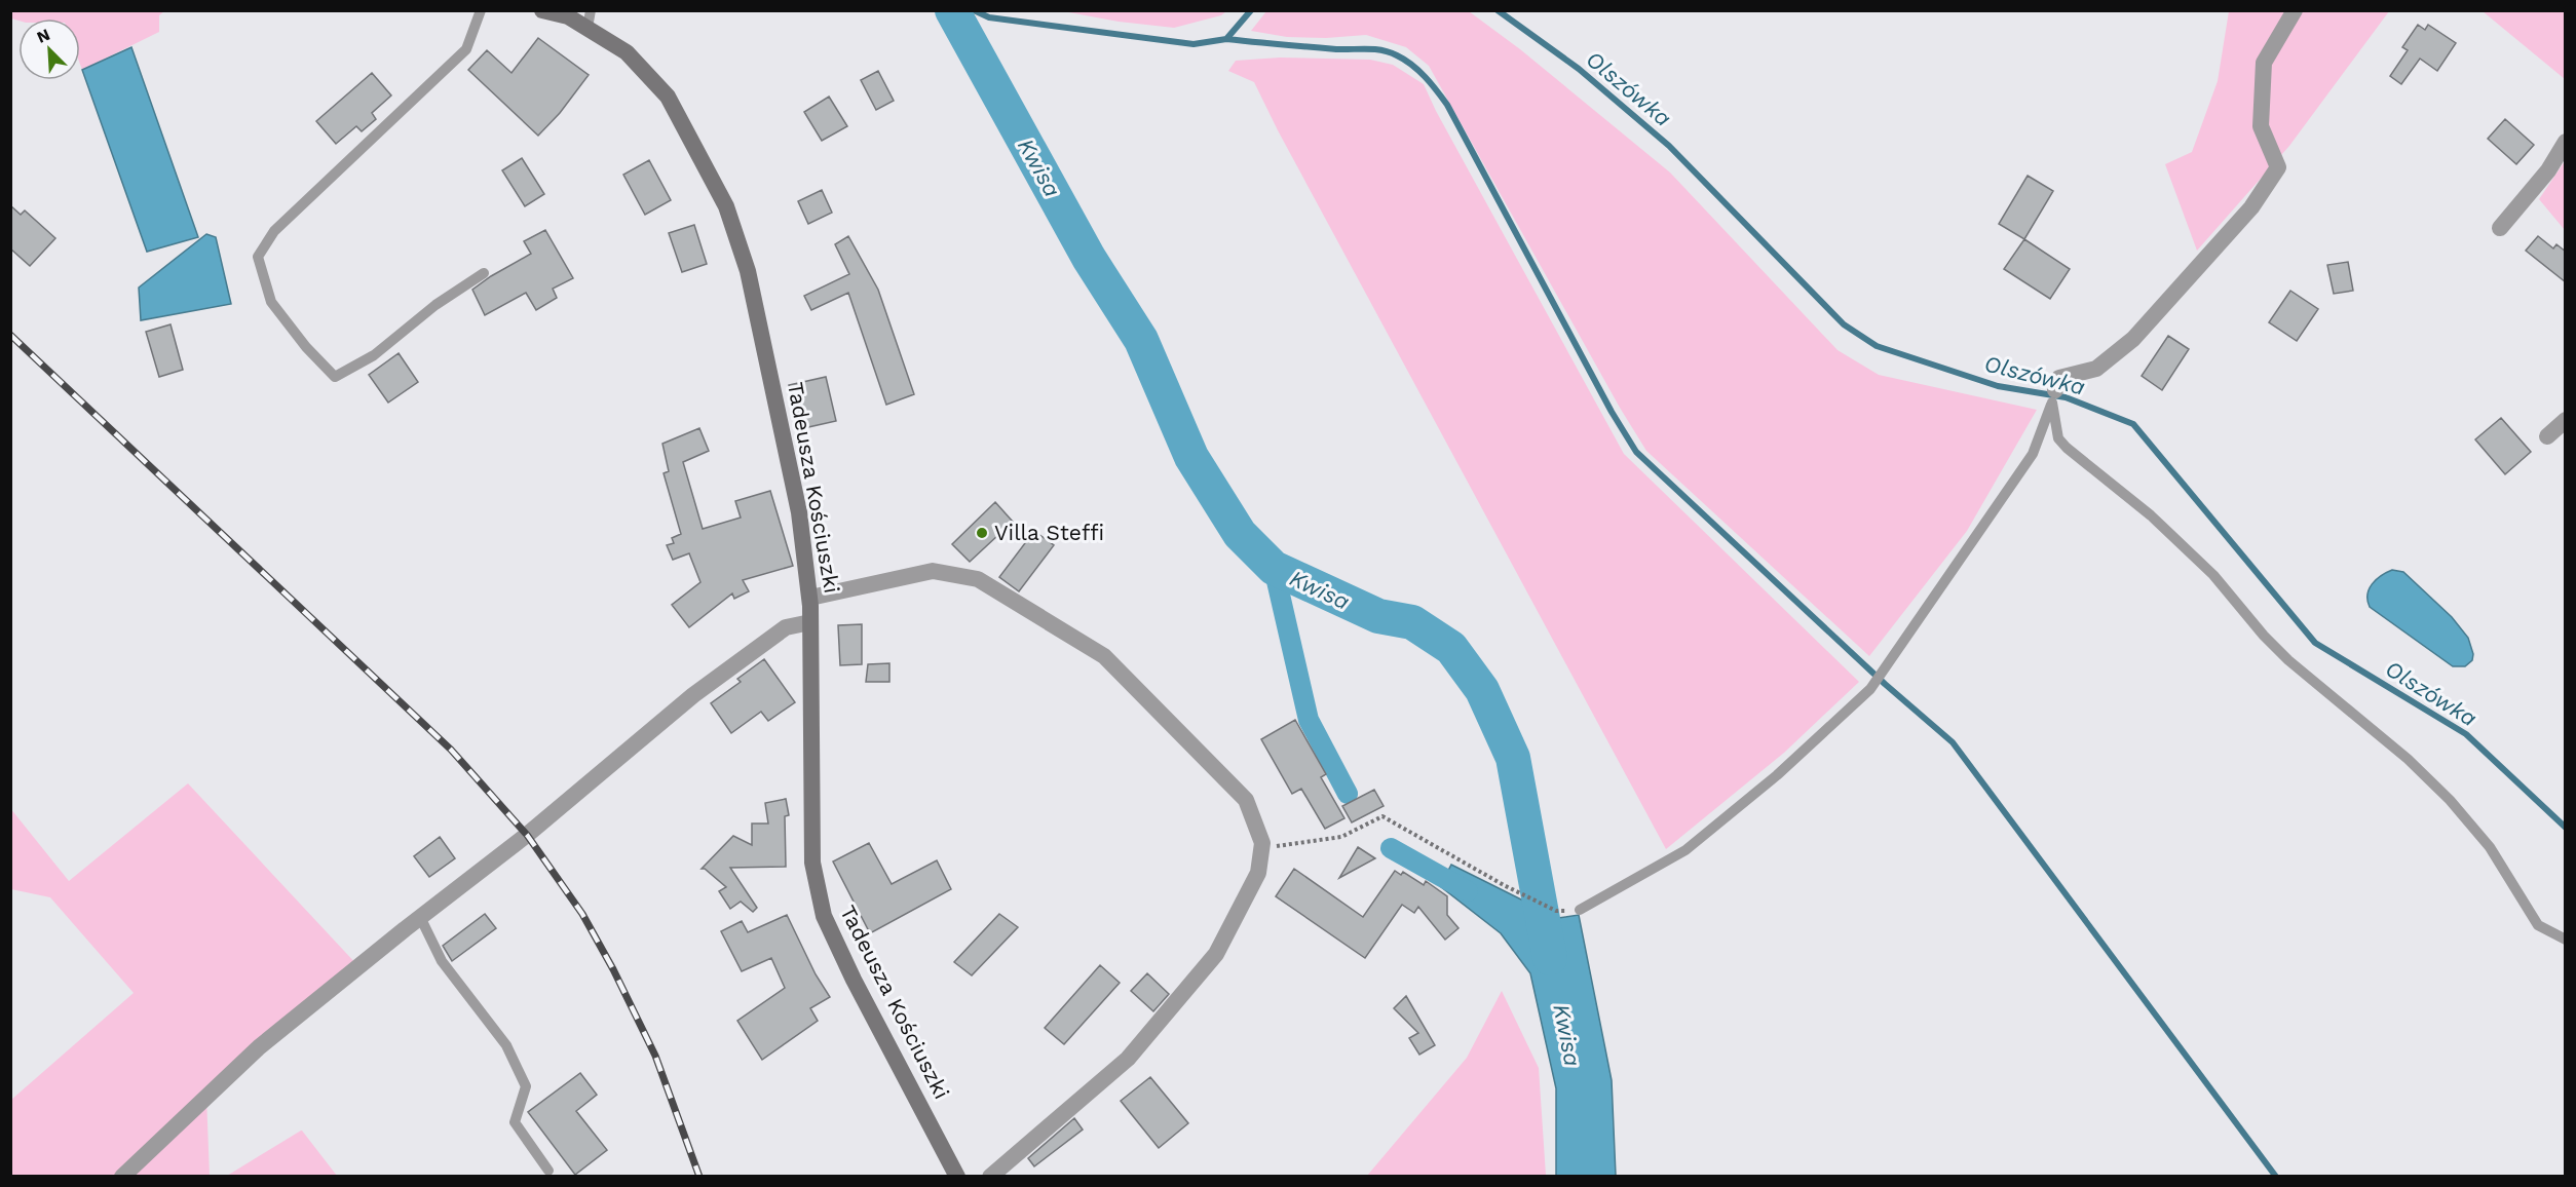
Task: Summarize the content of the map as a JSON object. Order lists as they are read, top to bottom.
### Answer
{
  "streets": {
    "main road": ["Tadeusza Kościuszki"]
  },
  "water": ["Olszówka", "Kwisa"],
  "places": ["Villa Steffi"],
  "north": "top left"
}
